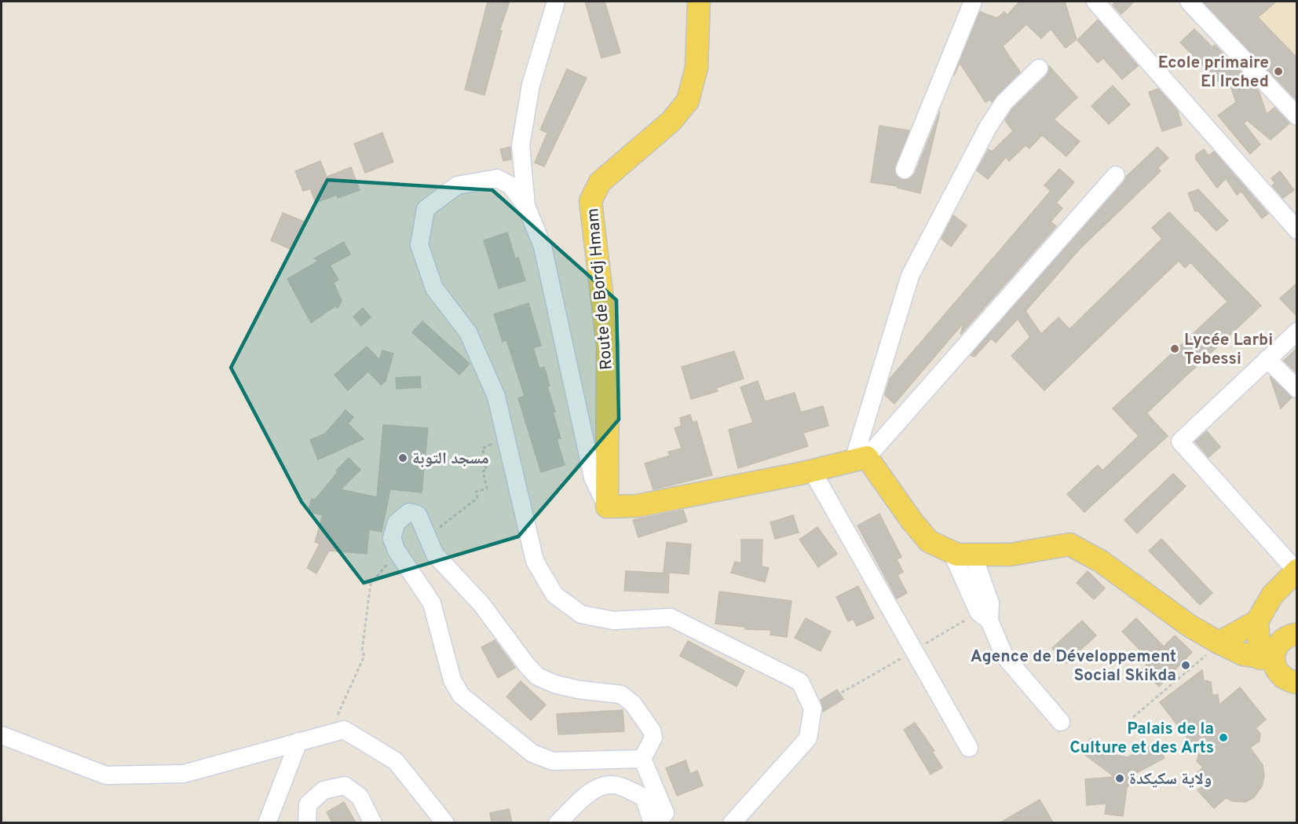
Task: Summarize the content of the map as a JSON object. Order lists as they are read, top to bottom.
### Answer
{
  "streets": {
    "main road": ["Route de Bordj Hmam"]
  },
  "places": [
    "Ecole primaire El Irched",
    "Lycée Larbi Tebessi",
    "مسجد التوبة",
    "Agence de Développement Social Skikda",
    "Palais de la Culture et des Arts",
    "ولاية سكيكدة"
  ]
}
